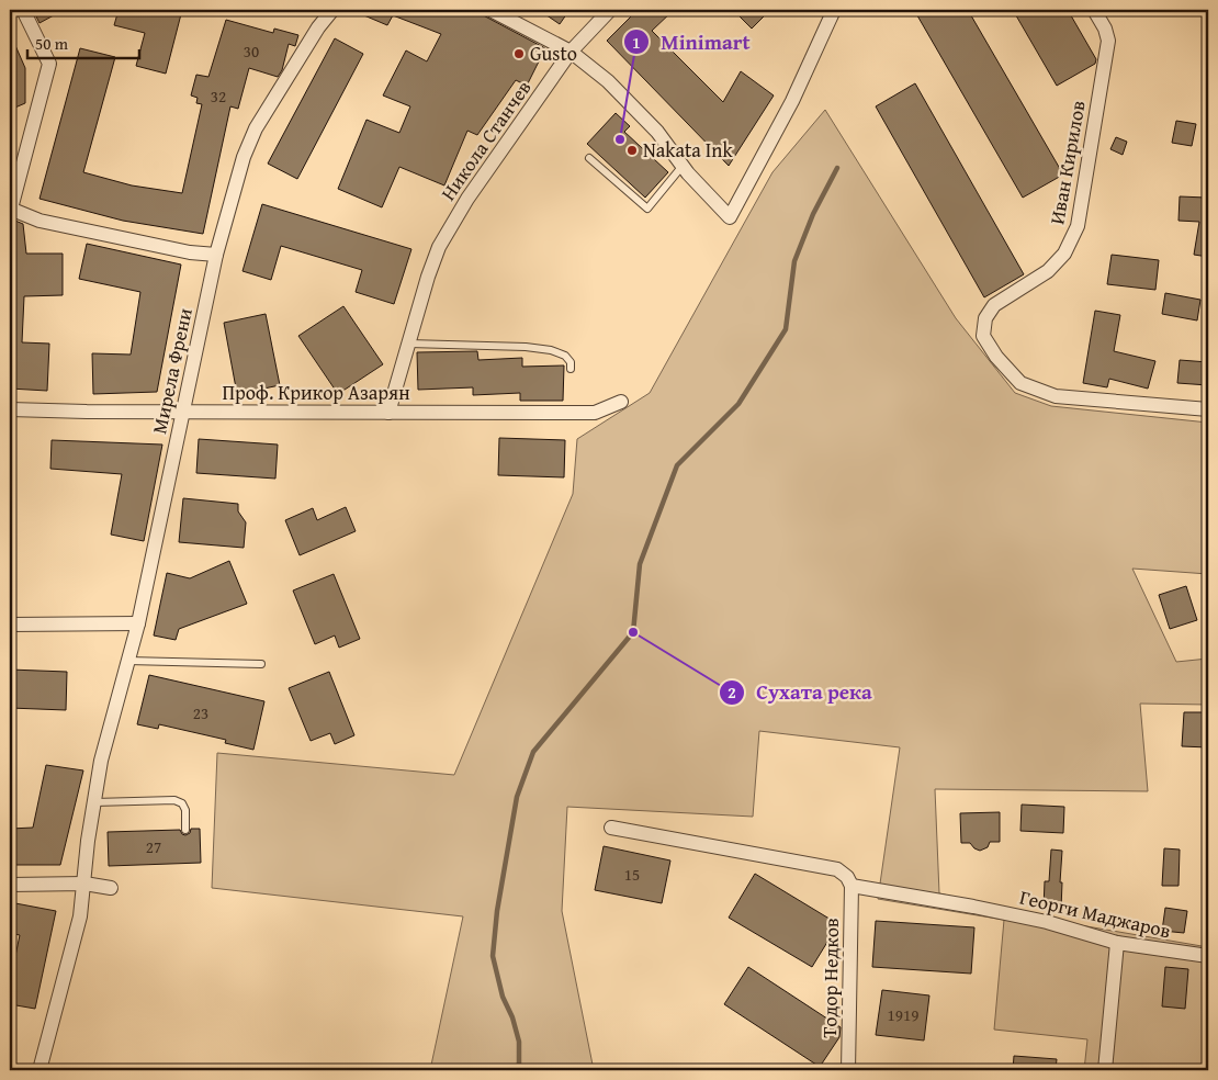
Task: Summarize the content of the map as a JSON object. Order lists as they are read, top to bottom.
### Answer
{
  "streets": {
    "street": [
      "Никола Станчев",
      "Иван Кирилов",
      "Мирела Френи",
      "Проф. Крикор Азарян",
      "Георги Маджаров",
      "Тодор Недков"
    ]
  },
  "crossings": [
    ["Никола Станчев", "Проф. Крикор Азарян"],
    ["Мирела Френи", "Проф. Крикор Азарян"],
    ["Георги Маджаров", "Тодор Недков"]
  ],
  "places": [
    "Gusto",
    "Minimart",
    "Nakata Ink",
    "Сухата река"
  ],
  "house_numbers": [
    "30",
    "32",
    "23",
    "27",
    "15",
    "1919"
  ],
  "scale_bar": "50 m"
}
